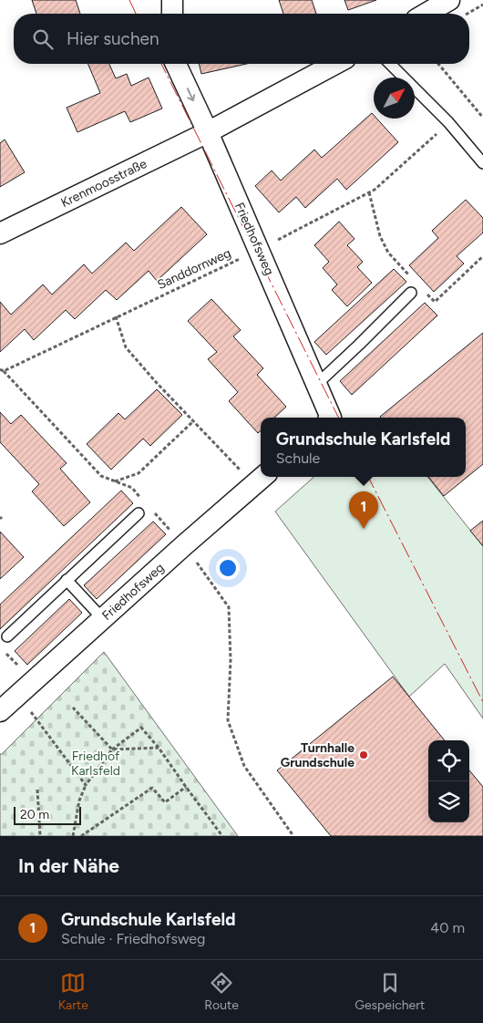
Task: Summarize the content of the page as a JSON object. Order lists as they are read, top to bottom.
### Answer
{
  "streets": {
    "street": ["Krenmoosstraße", "Friedhofsweg"],
    "path": ["Sanddornweg"]
  },
  "crossings": [
    ["Krenmoosstraße", "Friedhofsweg"],
    ["Friedhofsweg", "Sanddornweg"]
  ],
  "parks": ["Friedhof Karlsfeld"],
  "places": ["Turnhalle Grundschule"],
  "scale_bar": "20 m",
  "north": "top right",
  "page": {
    "search": "Hier suchen",
    "popup": ["Grundschule Karlsfeld", "Schule"],
    "pins": "1",
    "scale": "20 m",
    "heading": "In der Nähe",
    "list": [
      {
        "mark": "1",
        "name": "Grundschule Karlsfeld",
        "note": "Schule · Friedhofsweg",
        "value": "40 m"
      }
    ],
    "nav": ["Karte", "Route", "Gespeichert"]
  }
}
